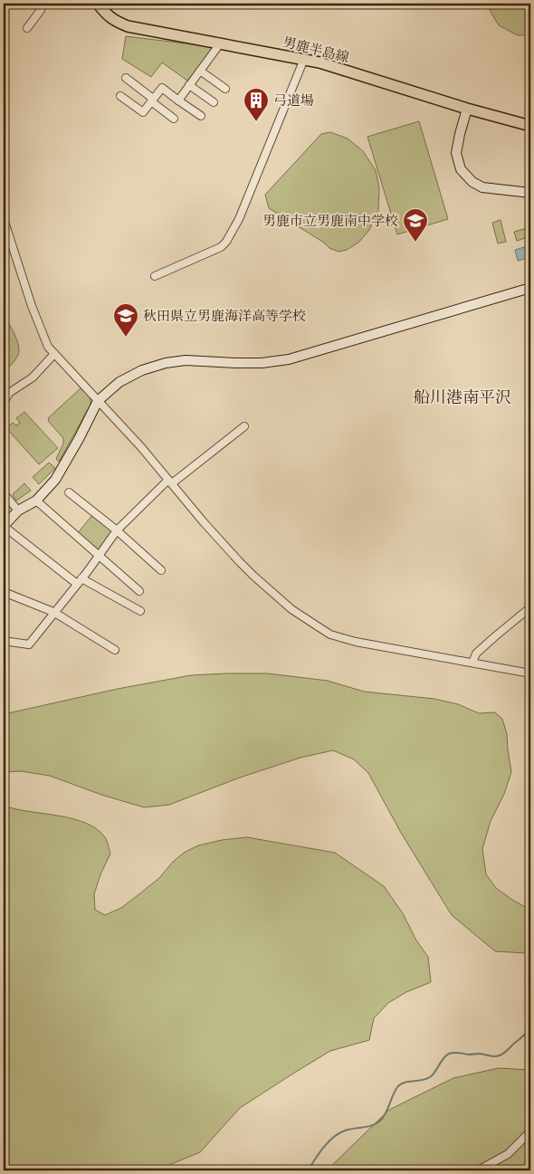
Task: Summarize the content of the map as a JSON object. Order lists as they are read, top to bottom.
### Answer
{
  "streets": {
    "main road": ["男鹿半島線"]
  },
  "districts": ["船川港南平沢"],
  "places": {
    "building": ["弓道場"],
    "school or university": ["男鹿市立男鹿南中学校", "秋田県立男鹿海洋高等学校"]
  }
}
